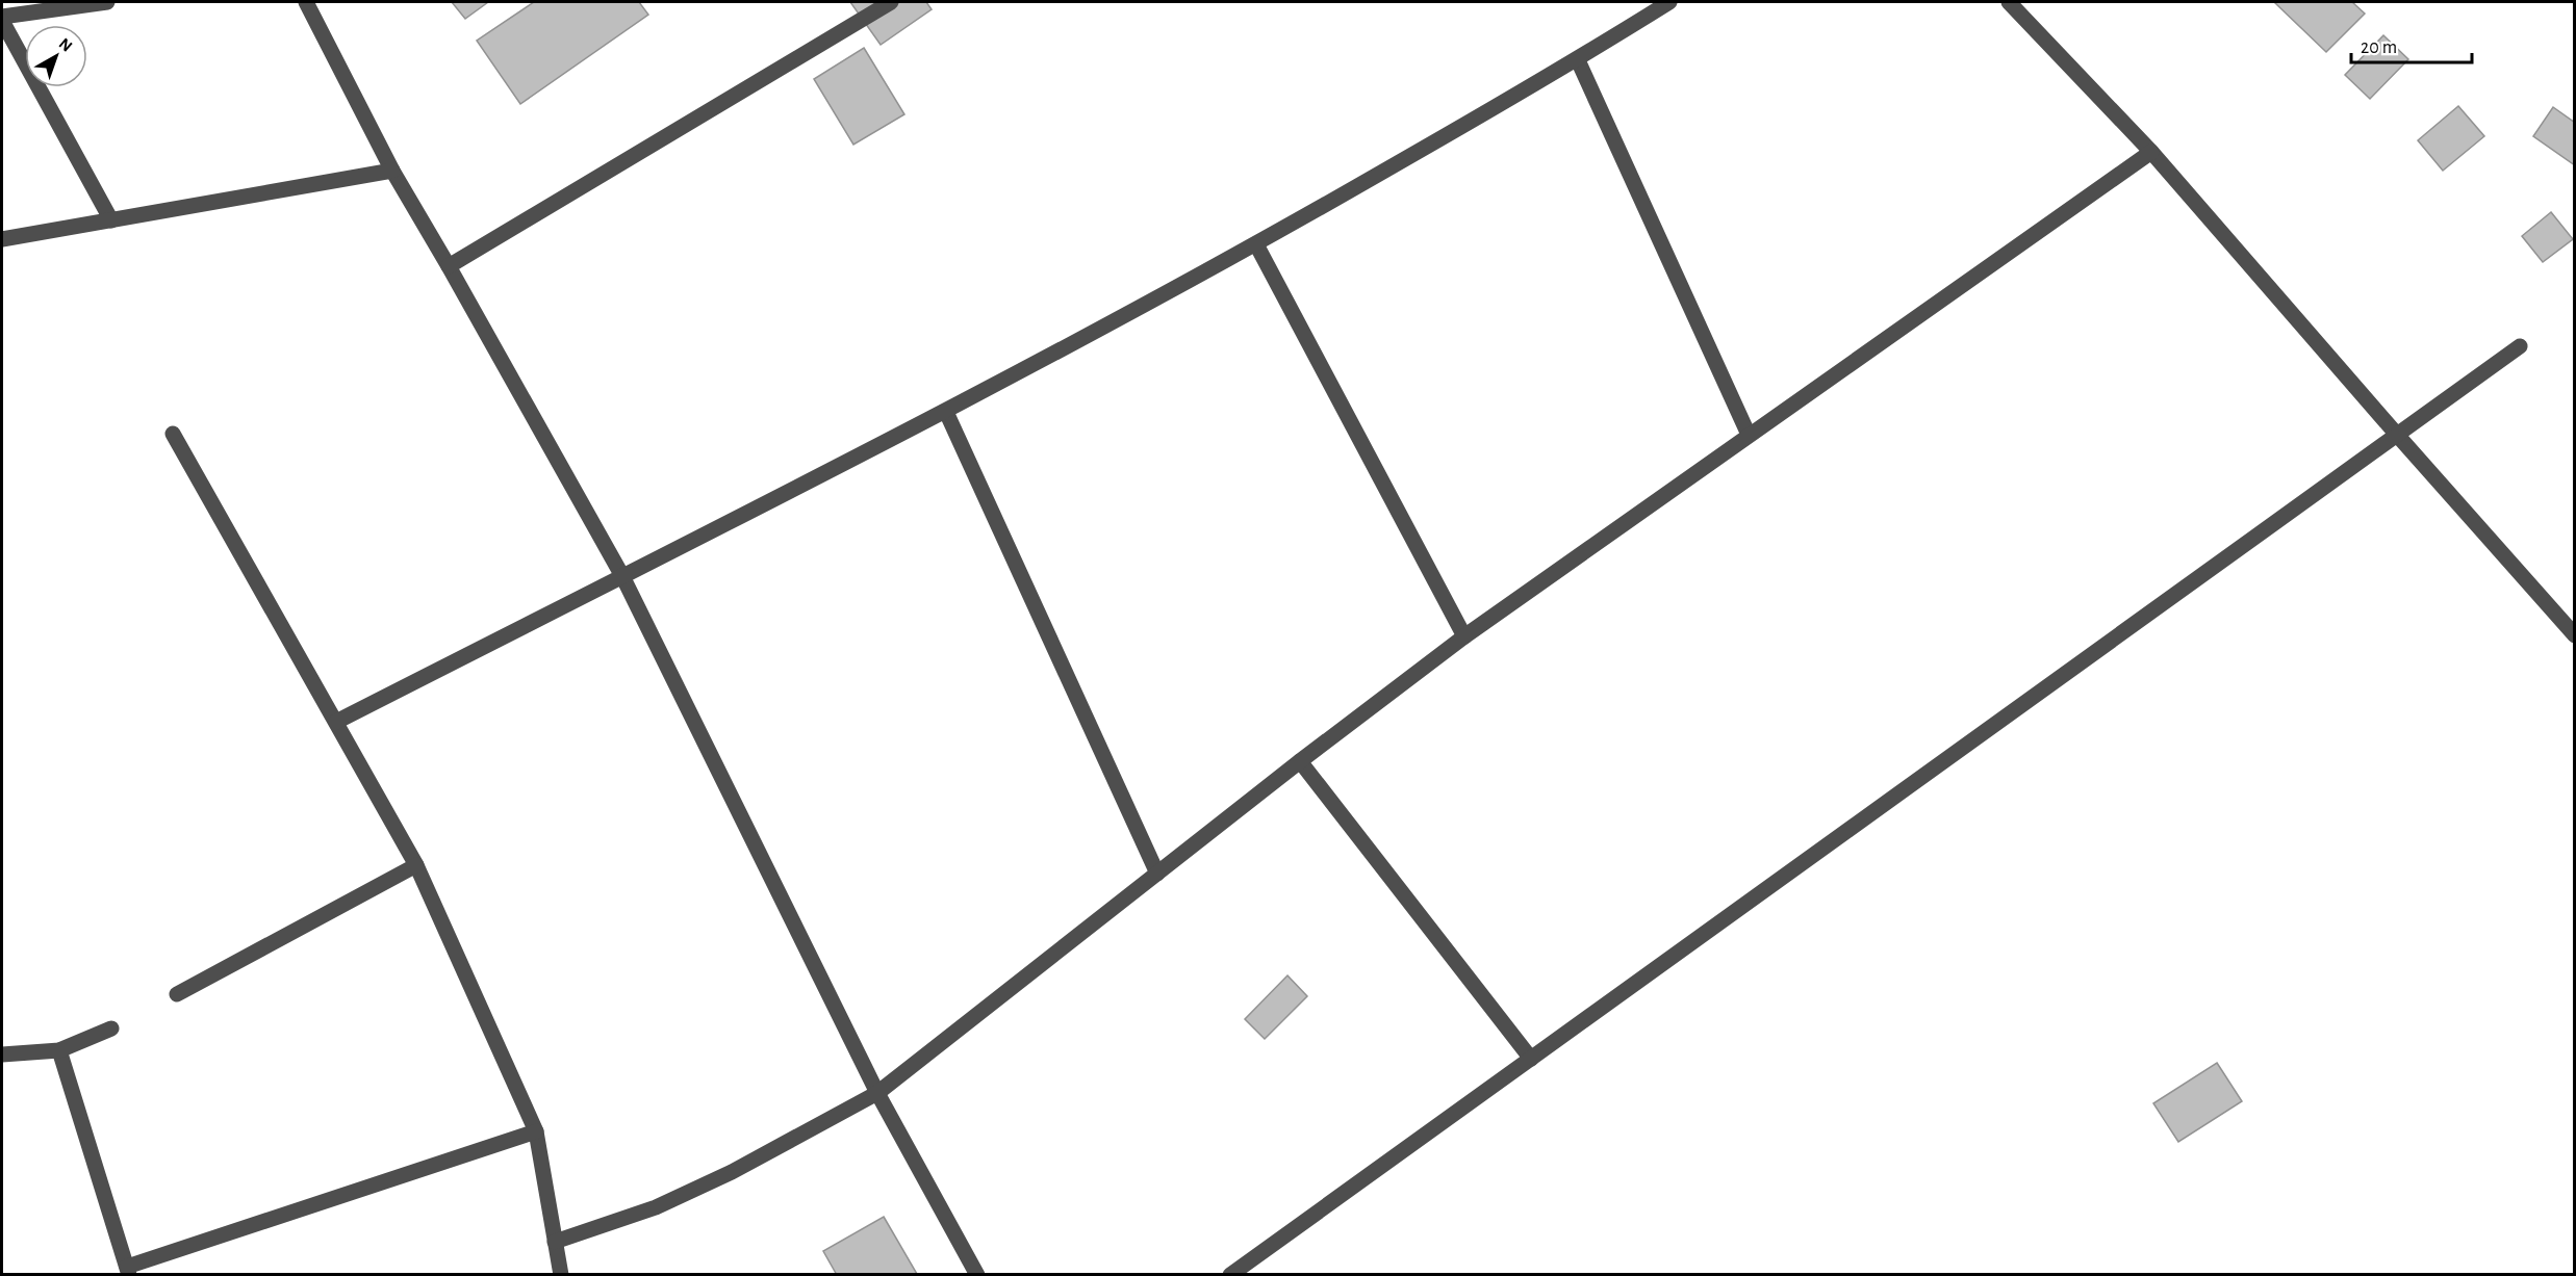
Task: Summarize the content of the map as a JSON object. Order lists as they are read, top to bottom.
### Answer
{
  "scale_bar": "20 m",
  "north": "top right"
}
